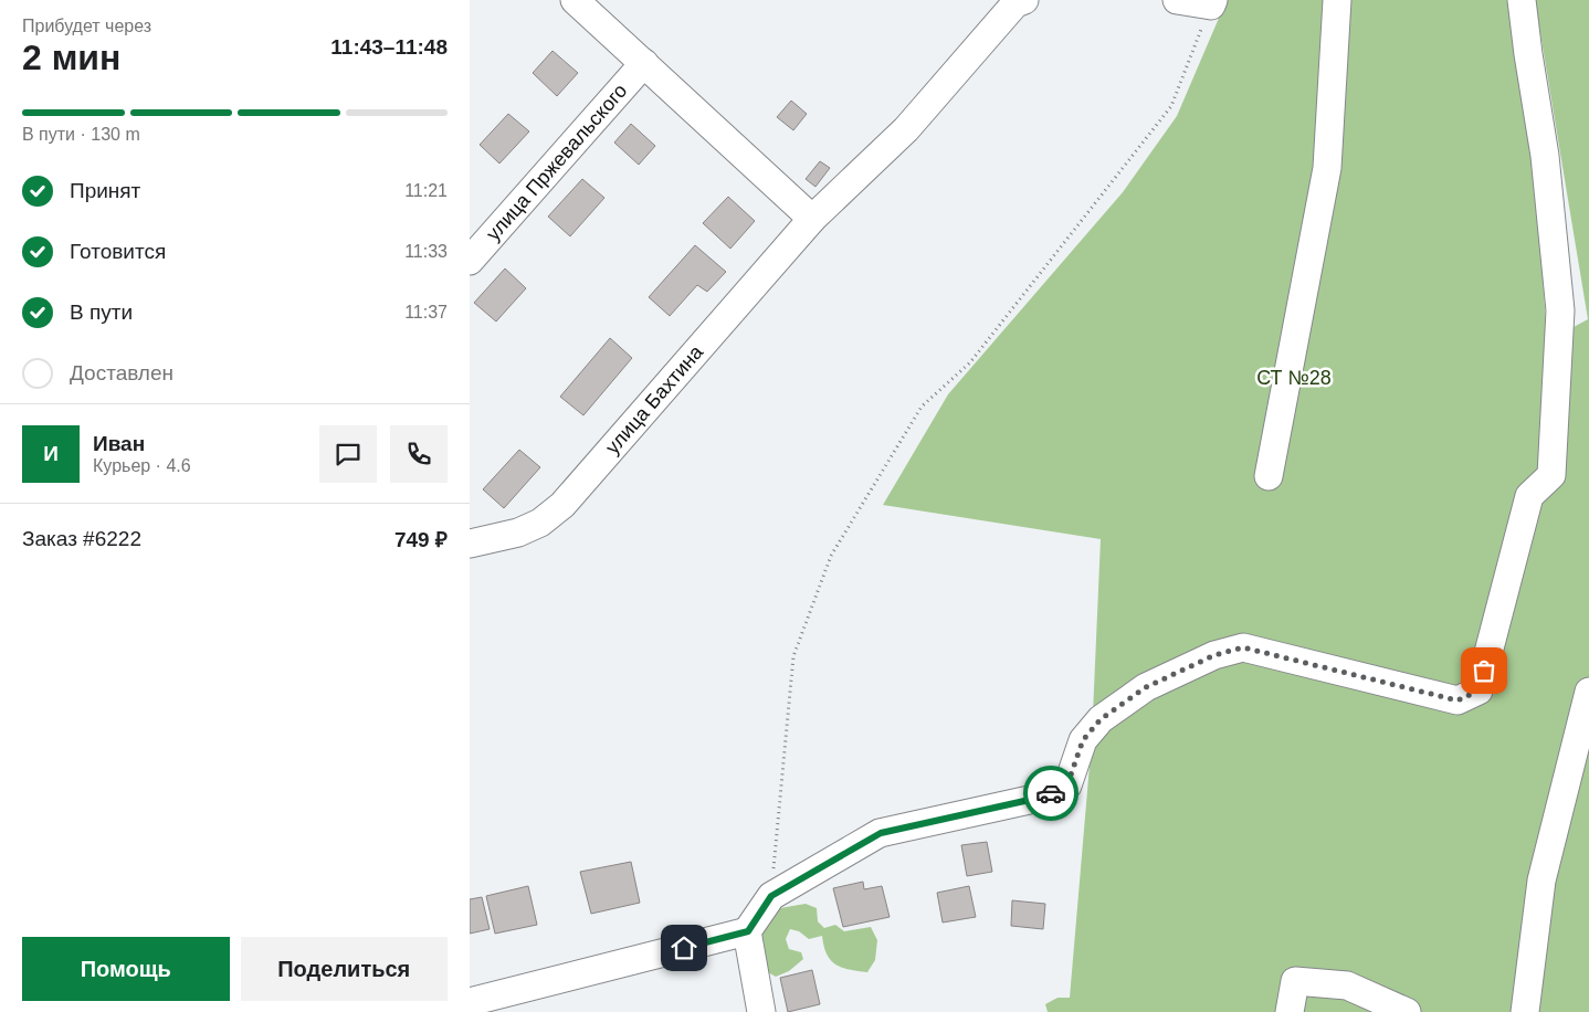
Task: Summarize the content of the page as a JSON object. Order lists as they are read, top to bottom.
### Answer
{
  "streets": {
    "street": ["улица Пржевальского", "улица Бахтина"]
  },
  "parks": ["СТ №28"],
  "page": {
    "heading": ["2 мин", "Прибудет через", "11:43–11:48"],
    "panel": [
      "Иван",
      "Курьер · 4.6",
      "Заказ #6222",
      "749 ₽"
    ],
    "bar": "В пути · 130 m",
    "list": [
      ["Принят", "11:21"],
      ["Готовится", "11:33"],
      ["В пути", "11:37"],
      "Доставлен"
    ],
    "round": "И",
    "buttons": ["Помощь", "Поделиться"]
  }
}
